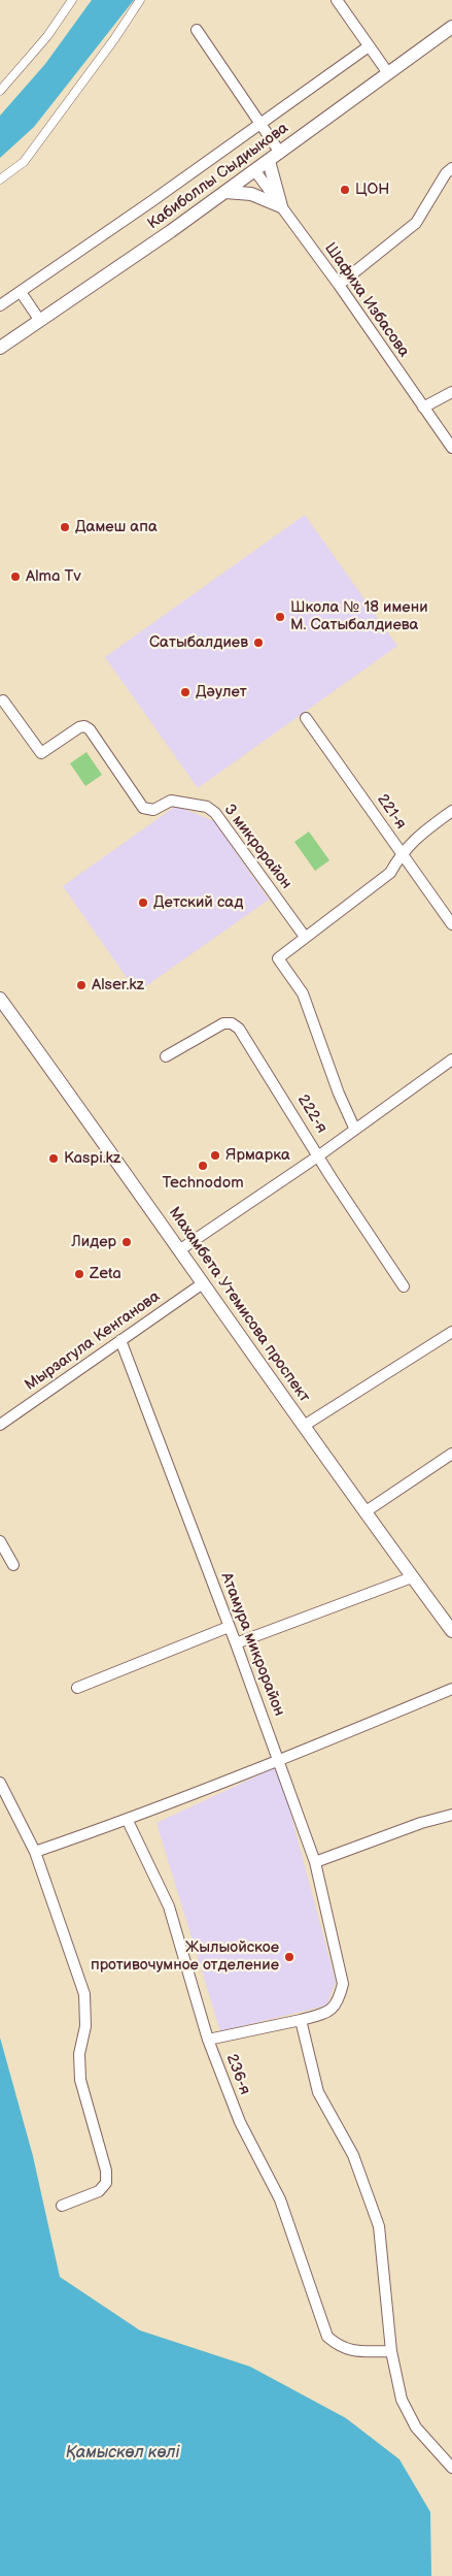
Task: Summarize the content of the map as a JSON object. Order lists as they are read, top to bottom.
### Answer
{
  "streets": {
    "street": [
      "Кабиболлы Сыдиыкова",
      "Шафиха Избасова",
      "221-я",
      "3 микрорайон",
      "222-я",
      "Махамбета Утемисова проспект",
      "Мырзагула Кенганова",
      "Атамура микрорайон",
      "236-я"
    ]
  },
  "crossings": [
    ["Кабиболлы Сыдиыкова", "Шафиха Избасова"],
    ["Махамбета Утемисова проспект", "Мырзагула Кенганова"],
    ["Мырзагула Кенганова", "Атамура микрорайон"],
    ["Атамура микрорайон", "236-я"]
  ],
  "water": ["Қамыскөл көлі"],
  "places": [
    "ЦОН",
    "Дамеш апа",
    "Alma Tv",
    "Школа № 18 имени М. Сатыбалдиева",
    "Сатыбалдиев",
    "Дәулет",
    "Детский сад",
    "Alser.kz",
    "Ярмарка",
    "Kaspi.kz",
    "Technodom",
    "Лидер",
    "Zeta",
    "Жылыойское противочумное отделение"
  ]
}
